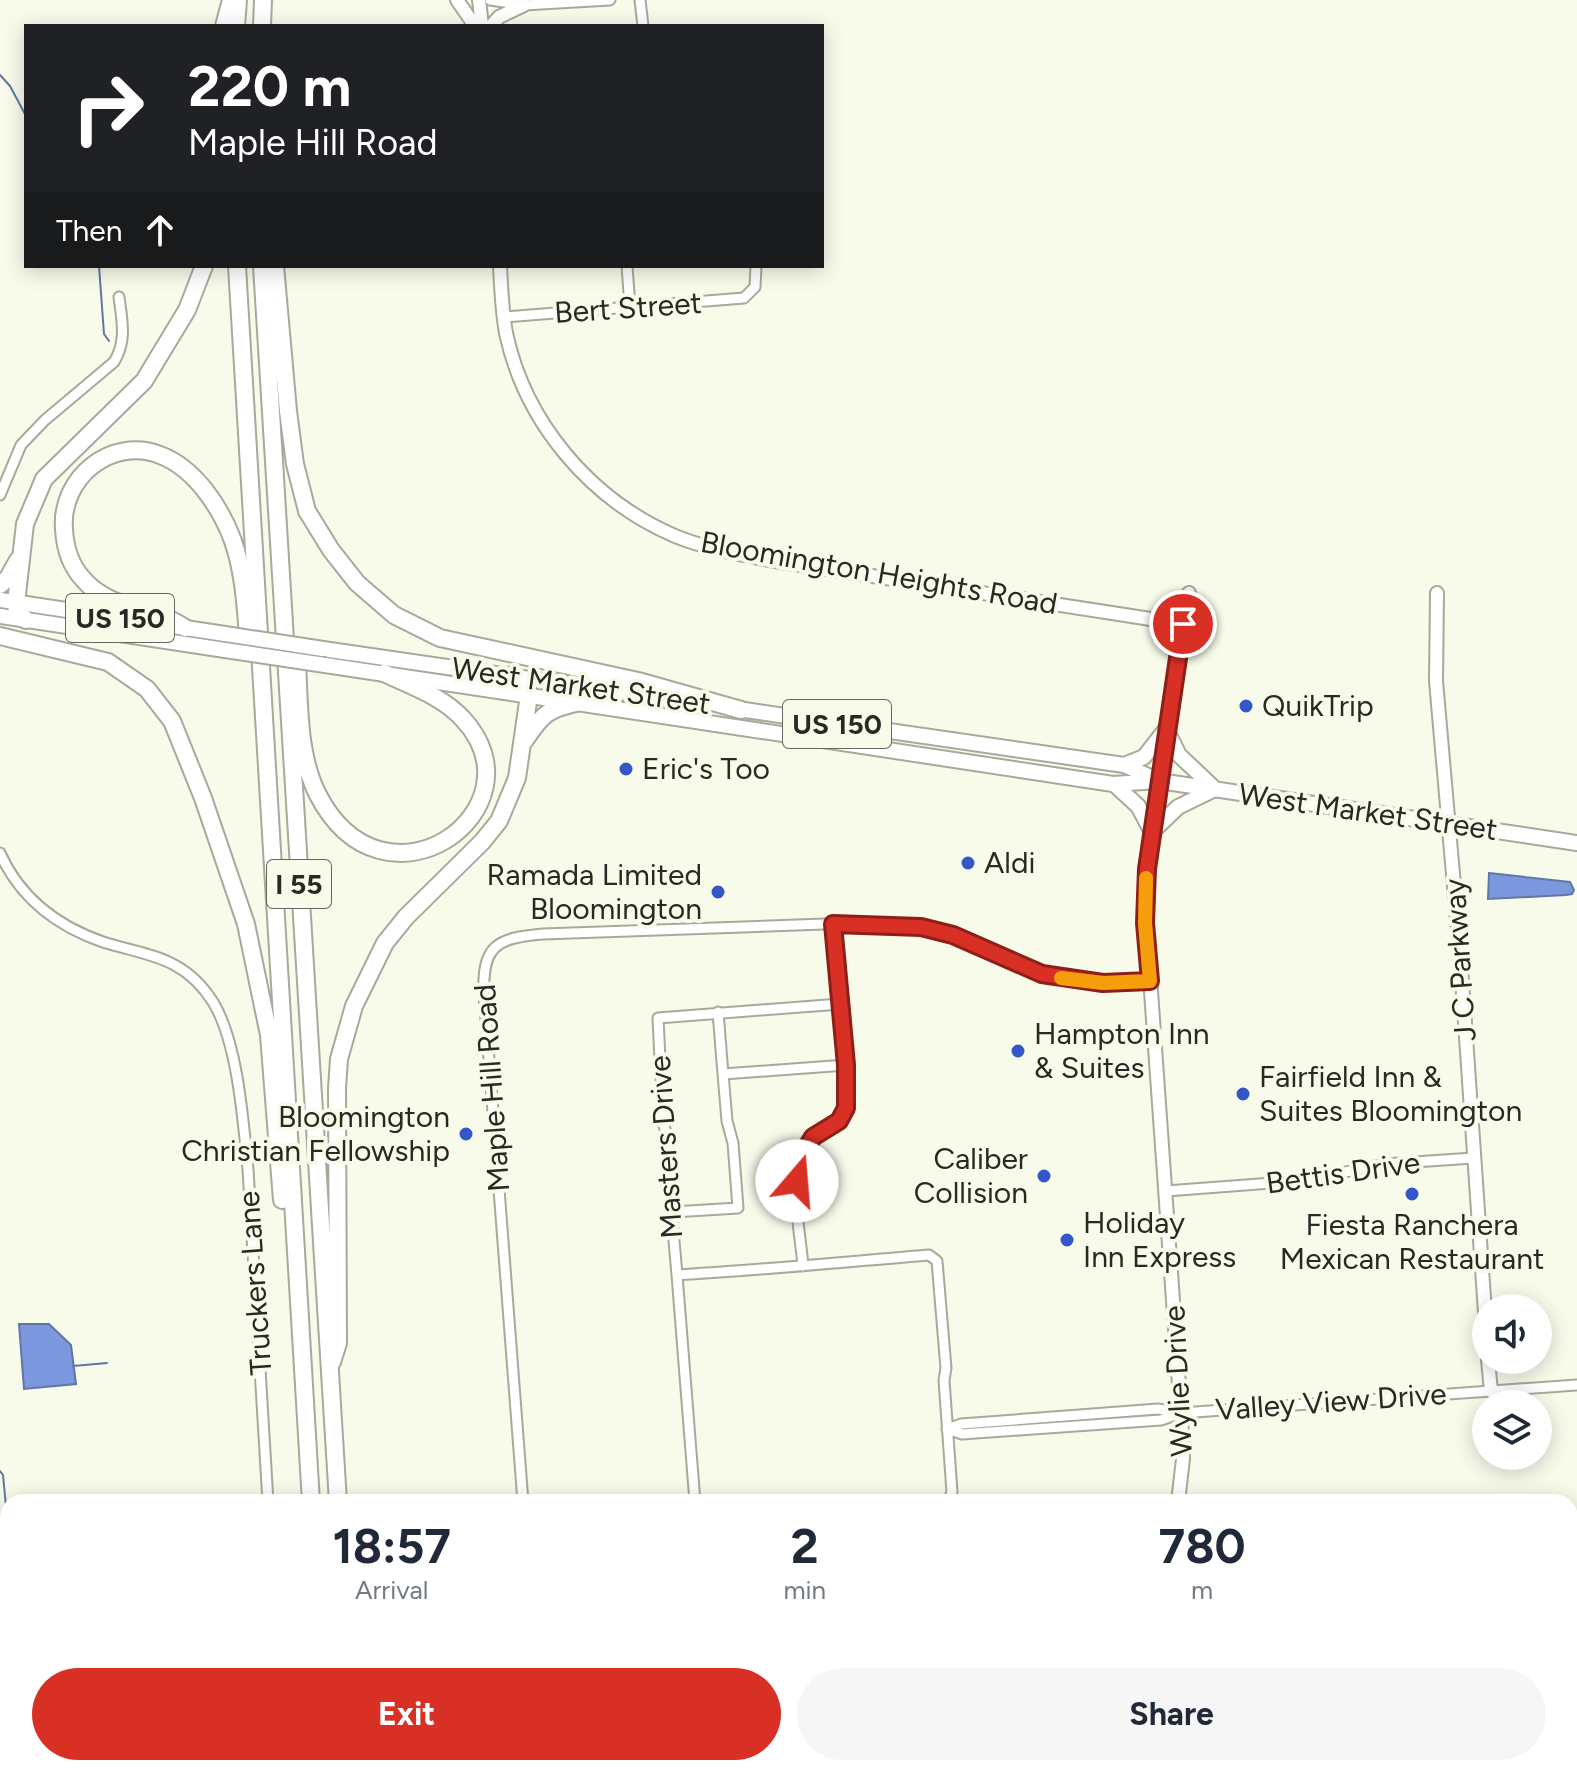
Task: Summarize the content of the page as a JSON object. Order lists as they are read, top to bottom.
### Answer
{
  "streets": {
    "highway": ["I 55"],
    "main road": [
      "Bloomington Heights Road",
      "US 150",
      "West Market Street",
      "J C Parkway",
      "Wylie Drive"
    ],
    "street": [
      "Bert Street",
      "Maple Hill Road",
      "Masters Drive",
      "Bettis Drive",
      "Truckers Lane",
      "Valley View Drive"
    ]
  },
  "crossings": [
    ["Bert Street", "Bloomington Heights Road"],
    ["Bloomington Heights Road", "Wylie Drive"],
    ["West Market Street", "J C Parkway"],
    ["West Market Street", "Wylie Drive"],
    ["J C Parkway", "Bettis Drive"],
    ["Maple Hill Road", "Wylie Drive"],
    ["Bettis Drive", "Wylie Drive"],
    ["Wylie Drive", "Valley View Drive"]
  ],
  "places": [
    "QuikTrip",
    "Eric's Too",
    "Aldi",
    "Ramada Limited Bloomington",
    "Hampton Inn & Suites",
    "Fairfield Inn & Suites Bloomington",
    "Bloomington Christian Fellowship",
    "Caliber Collision",
    "Fiesta Ranchera Mexican Restaurant",
    "Holiday Inn Express"
  ],
  "page": {
    "turn": ["220 m", "Maple Hill Road"],
    "then": "Then",
    "eta": [
      "18:57",
      "Arrival",
      "2",
      "min",
      "780",
      "m"
    ],
    "buttons": ["Exit", "Share"]
  }
}
